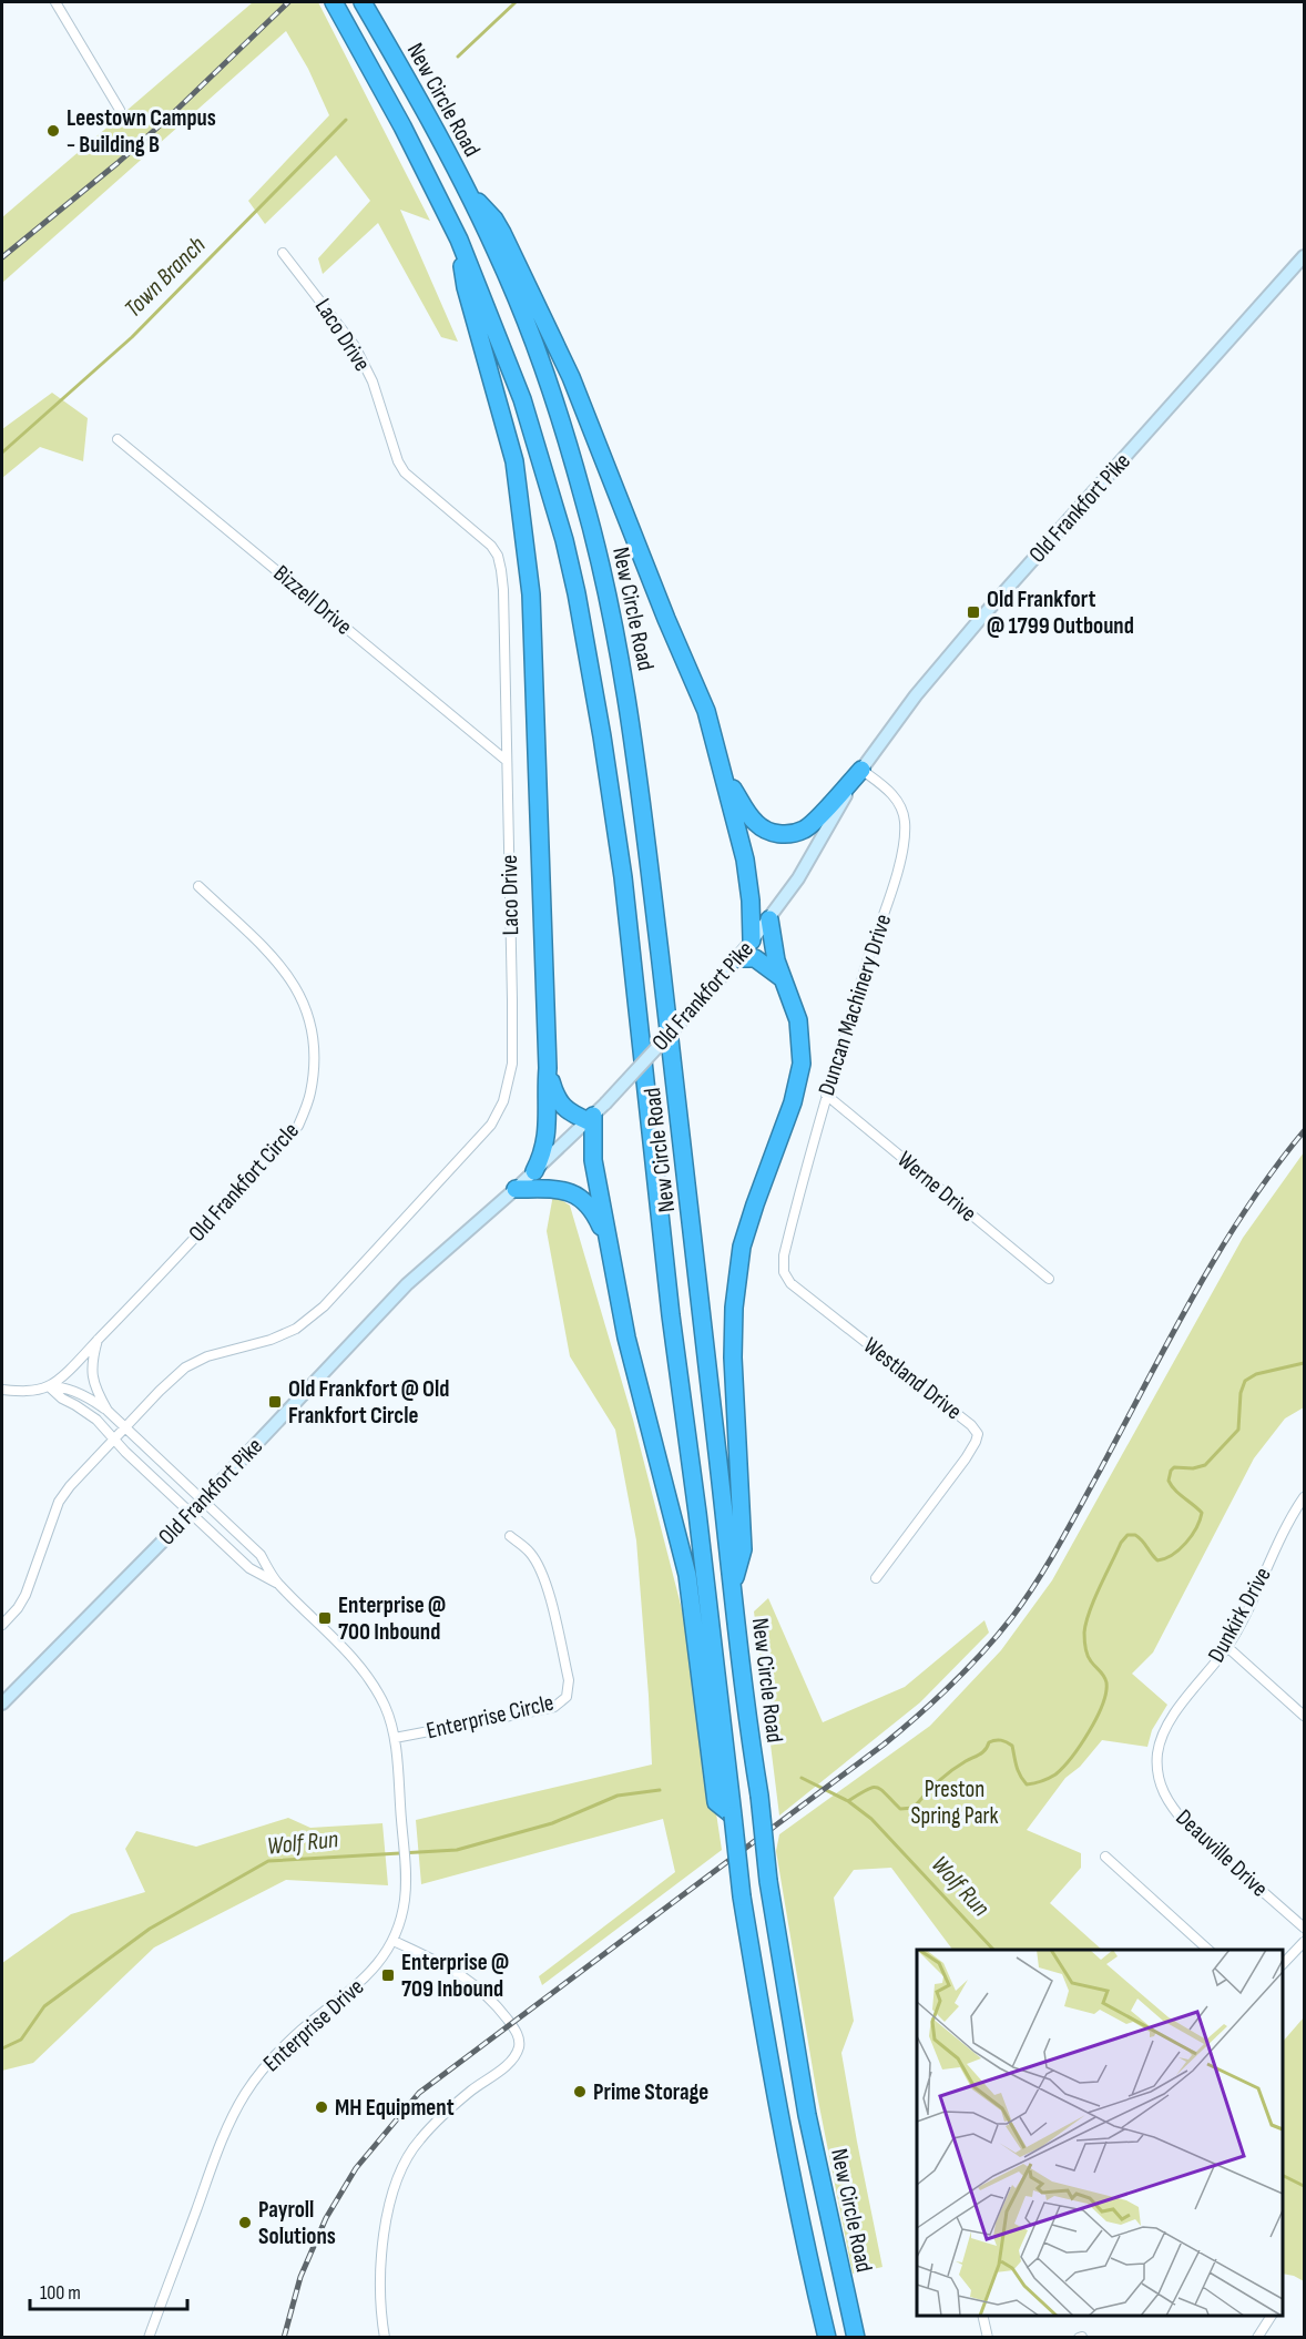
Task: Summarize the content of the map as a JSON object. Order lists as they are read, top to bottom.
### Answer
{
  "streets": {
    "highway": ["New Circle Road"],
    "main road": ["Old Frankfort Pike"],
    "street": [
      "Laco Drive",
      "Bizzell Drive",
      "Duncan Machinery Drive",
      "Old Frankfort Circle",
      "Werne Drive",
      "Westland Drive",
      "Dunkirk Drive",
      "Enterprise Circle",
      "Deauville Drive",
      "Enterprise Drive"
    ]
  },
  "crossings": [
    ["Laco Drive", "Bizzell Drive"],
    ["Laco Drive", "Enterprise Drive"],
    ["Old Frankfort Pike", "Duncan Machinery Drive"],
    ["Old Frankfort Pike", "Enterprise Drive"],
    ["Duncan Machinery Drive", "Werne Drive"],
    ["Duncan Machinery Drive", "Westland Drive"],
    ["Dunkirk Drive", "Deauville Drive"],
    ["Enterprise Circle", "Enterprise Drive"]
  ],
  "water": ["Town Branch", "Wolf Run"],
  "parks": ["Preston Spring Park"],
  "places": {
    "other": [
      "Leestown Campus - Building B",
      "Prime Storage",
      "MH Equipment",
      "Payroll Solutions"
    ],
    "transit": [
      "Old Frankfort @ 1799 Outbound",
      "Old Frankfort @ Old Frankfort Circle",
      "Enterprise @ 700 Inbound",
      "Enterprise @ 709 Inbound"
    ]
  },
  "scale_bar": "100 m"
}
